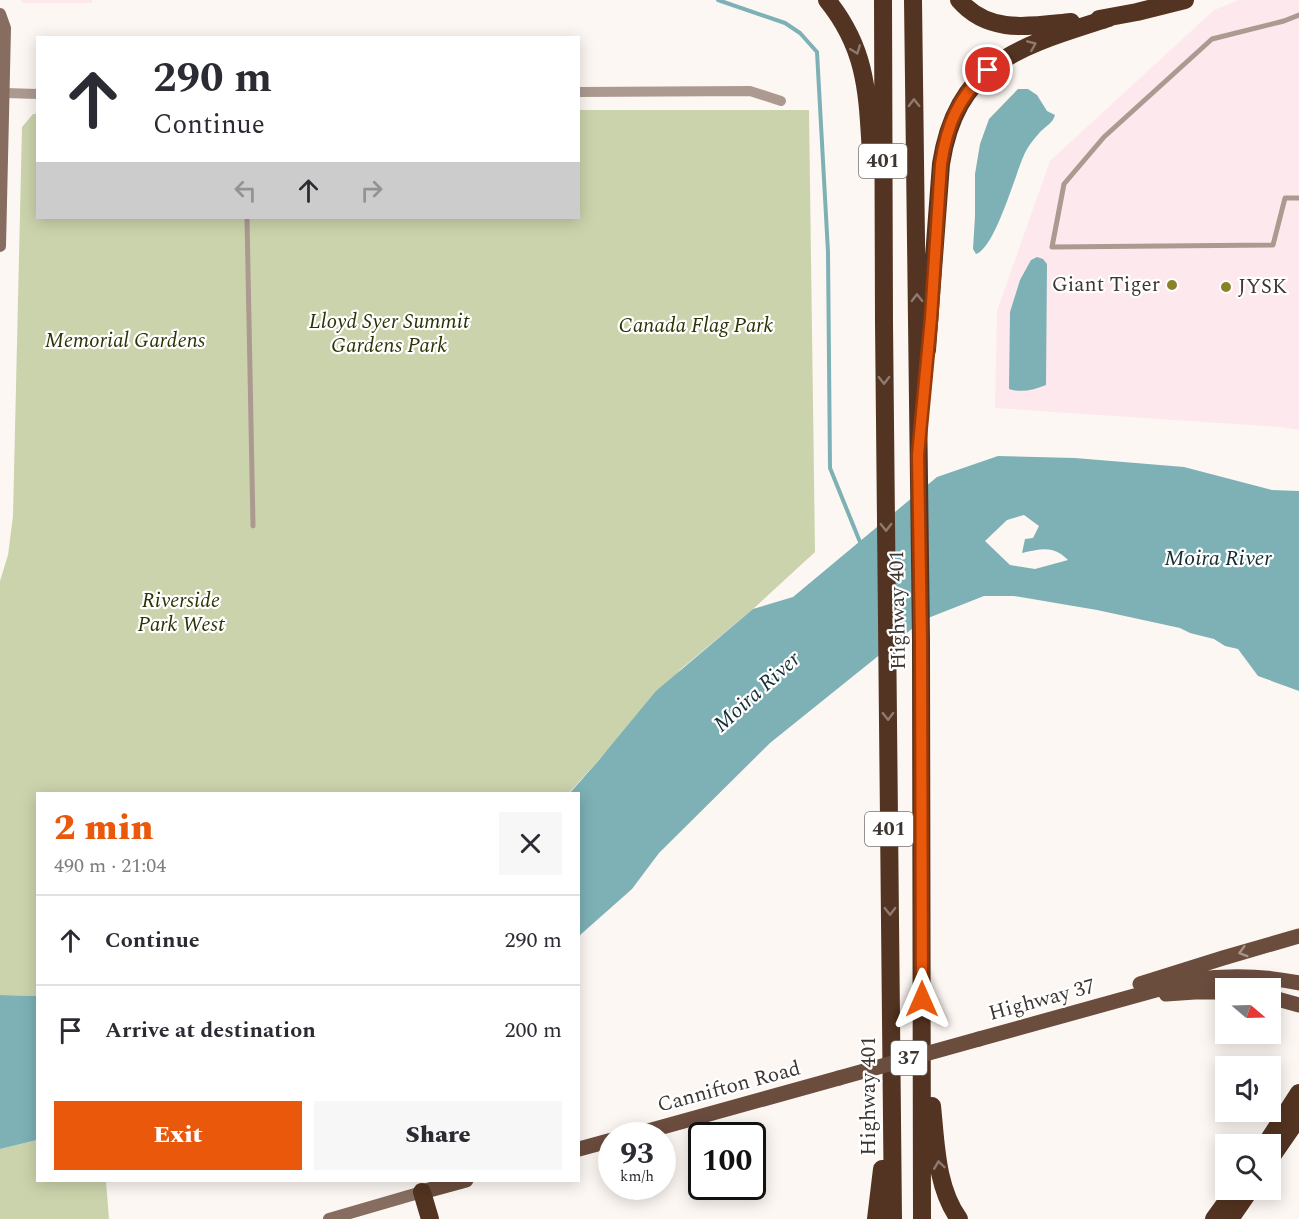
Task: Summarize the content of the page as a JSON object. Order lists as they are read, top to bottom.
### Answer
{
  "streets": {
    "highway": ["401", "Highway 401"],
    "main road": ["Highway 37", "37", "Cannifton Road"]
  },
  "crossings": [
    ["Highway 37", "Cannifton Road"]
  ],
  "water": ["Moira River"],
  "parks": [
    "Lloyd Syer Summit Gardens Park",
    "Canada Flag Park",
    "Memorial Gardens",
    "Riverside Park West"
  ],
  "places": ["Giant Tiger", "JYSK"],
  "north": "right",
  "page": {
    "turn": ["290 m", "Continue"],
    "heading": ["2 min", "490 m · 21:04"],
    "list": [
      {
        "name": "Continue",
        "value": "290 m"
      },
      {
        "name": "Arrive at destination",
        "value": "200 m"
      }
    ],
    "buttons": ["Exit", "Share"],
    "speed": "93 km/h",
    "limit": "100"
  }
}
